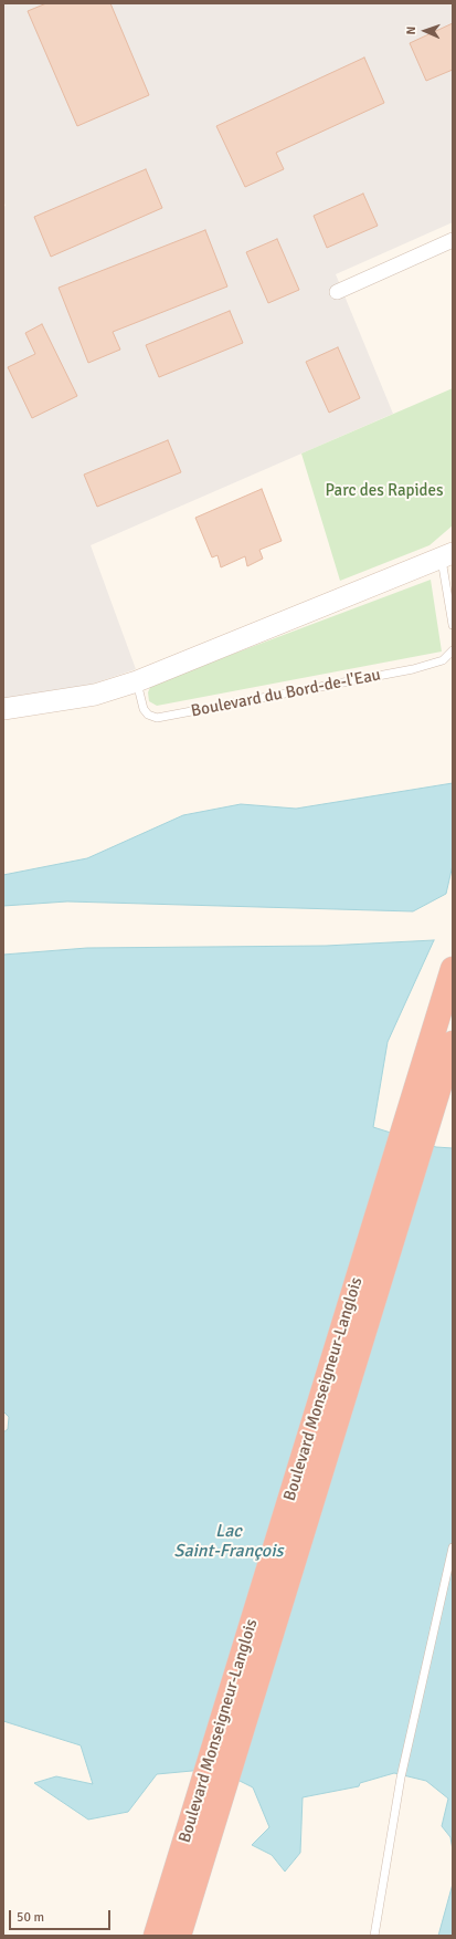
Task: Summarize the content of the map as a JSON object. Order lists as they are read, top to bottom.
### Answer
{
  "streets": {
    "highway": ["Boulevard Monseigneur-Langlois"],
    "lane": ["Boulevard du Bord-de-l'Eau"]
  },
  "water": ["Lac Saint-François"],
  "parks": ["Parc des Rapides"],
  "scale_bar": "50 m",
  "north": "left"
}
